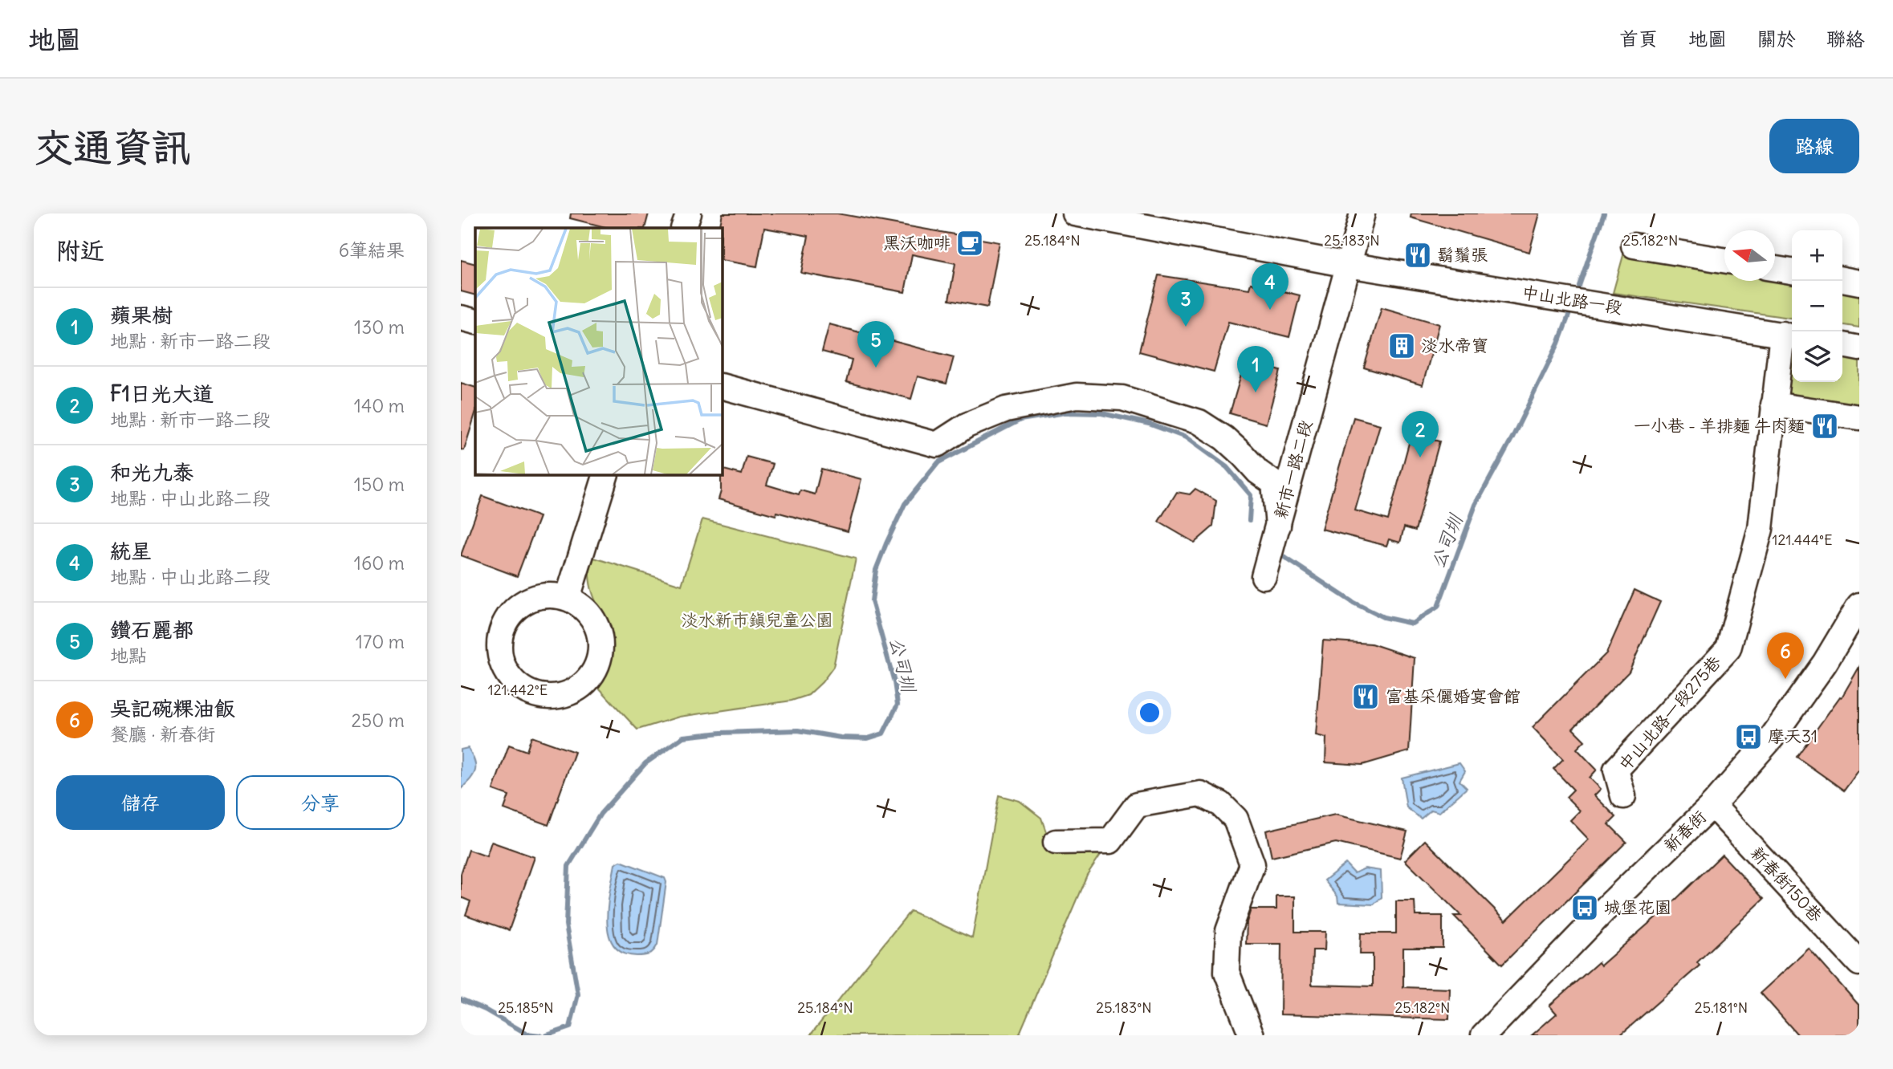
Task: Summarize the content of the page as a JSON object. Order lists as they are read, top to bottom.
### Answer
{
  "streets": {
    "street": [
      "中山北路一段",
      "新市一路二段",
      "中山北路一段275巷",
      "新春街",
      "新春街150巷"
    ]
  },
  "crossings": [
    ["中山北路一段", "新市一路二段"],
    ["中山北路一段", "中山北路一段275巷"],
    ["新春街", "新春街150巷"]
  ],
  "water": ["公司圳"],
  "parks": ["淡水新市鎮兒童公園"],
  "places": {
    "cafe": ["黑沃咖啡"],
    "restaurant": ["鬍鬚張", "一小巷 - 羊排麵 牛肉麵", "富基采儷婚宴會館"],
    "building": ["淡水帝寶"],
    "bus stop": ["摩天31", "城堡花園"]
  },
  "north": "left",
  "page": {
    "header": "地圖",
    "nav": [
      "首頁",
      "地圖",
      "關於",
      "聯絡"
    ],
    "buttons": [
      "路線",
      ["儲存", "分享"]
    ],
    "title": "交通資訊",
    "heading": ["附近", "6筆結果"],
    "map_buttons": ["+", "−"],
    "pins": [
      "4",
      "3",
      "5",
      "1",
      "2",
      "6"
    ],
    "list": [
      {
        "mark": "1",
        "name": "蘋果樹",
        "note": "地點 · 新市一路二段",
        "value": "130 m"
      },
      {
        "mark": "2",
        "name": "F1日光大道",
        "note": "地點 · 新市一路二段",
        "value": "140 m"
      },
      {
        "mark": "3",
        "name": "和光九泰",
        "note": "地點 · 中山北路二段",
        "value": "150 m"
      },
      {
        "mark": "4",
        "name": "統星",
        "note": "地點 · 中山北路二段",
        "value": "160 m"
      },
      {
        "mark": "5",
        "name": "鑽石麗都",
        "note": "地點",
        "value": "170 m"
      },
      {
        "mark": "6",
        "name": "吳記碗粿油飯",
        "note": "餐廳 · 新春街",
        "value": "250 m"
      }
    ]
  },
  "coordinates": [
    "25.184°N",
    "25.183°N",
    "25.182°N",
    "121.444°E",
    "121.442°E",
    "25.185°N",
    "25.181°N"
  ]
}
